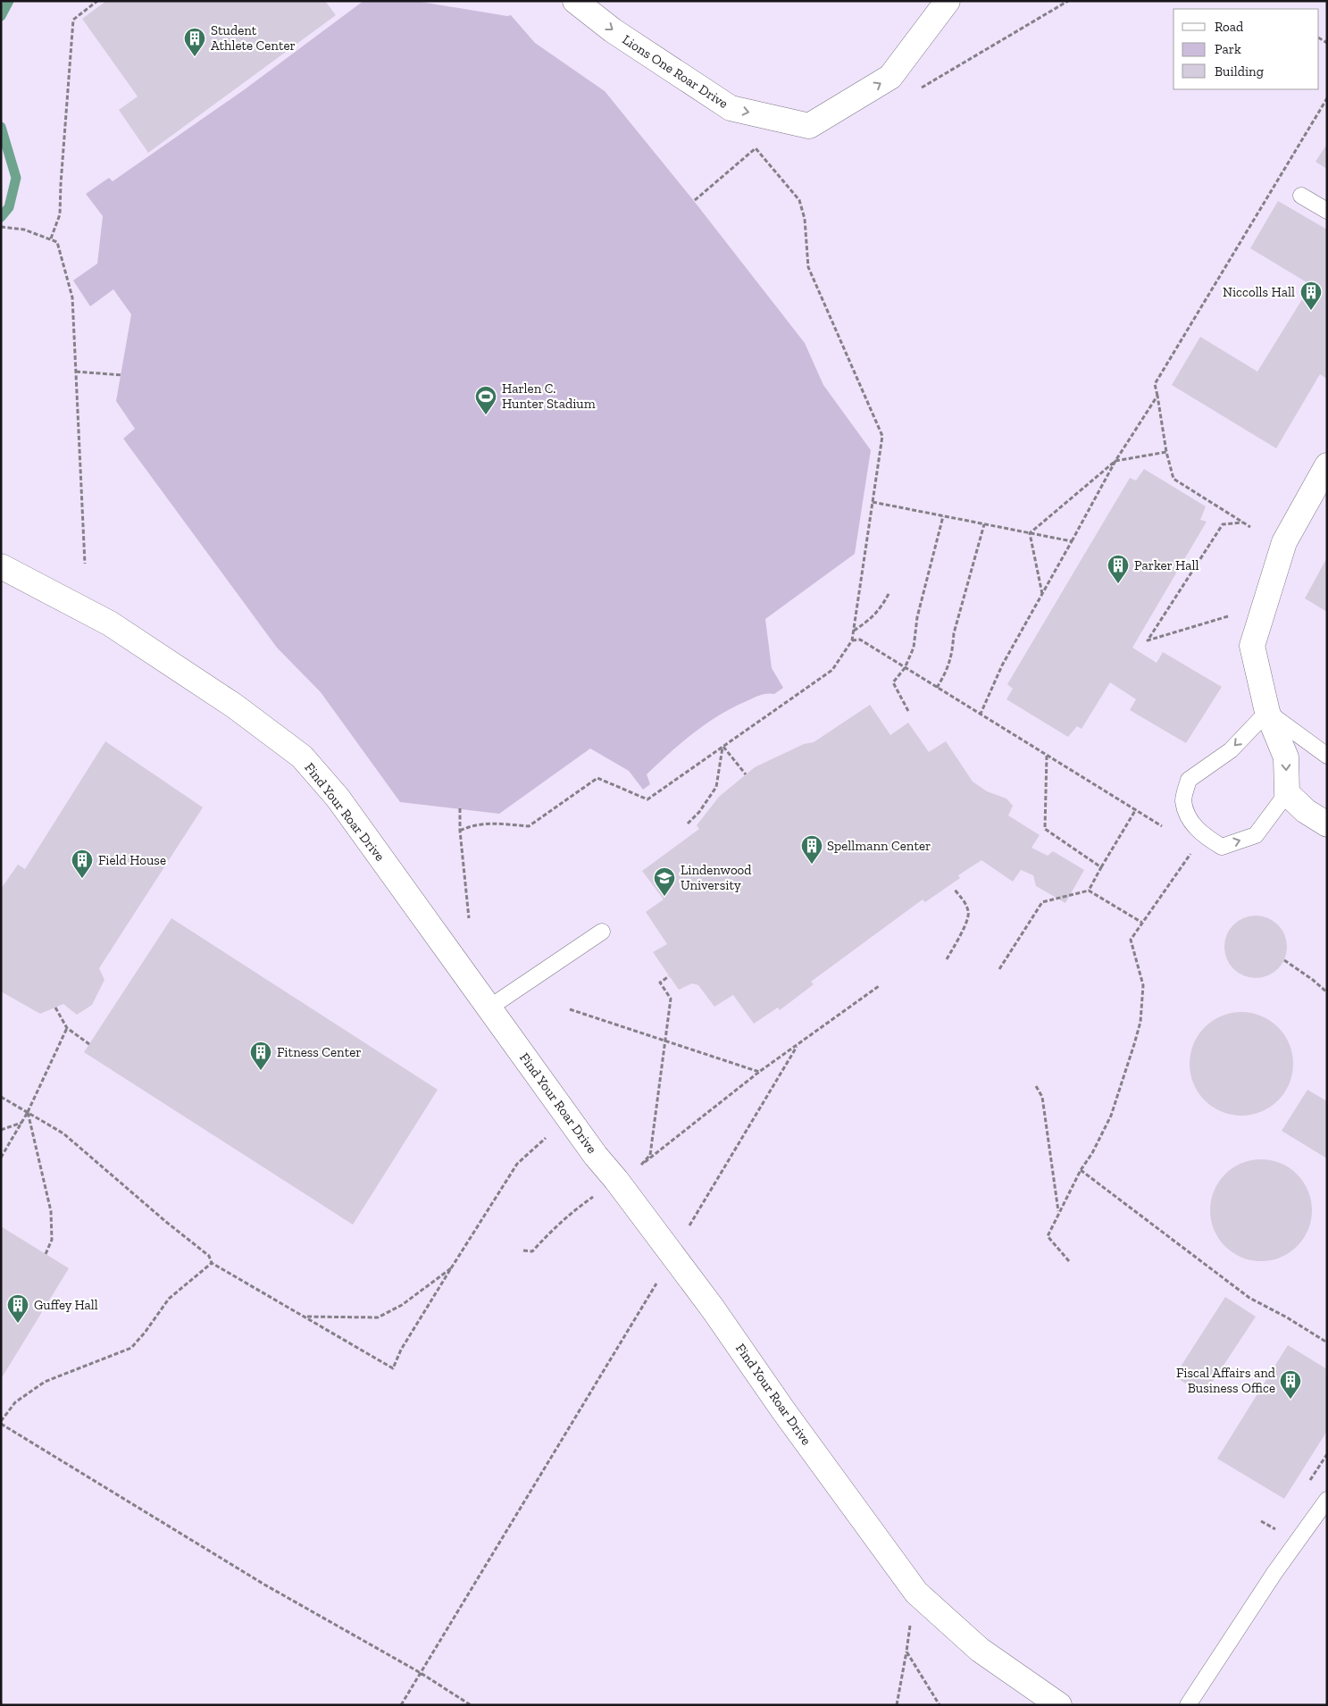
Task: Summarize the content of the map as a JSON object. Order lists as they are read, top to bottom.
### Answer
{
  "streets": {
    "street": ["Lions One Roar Drive", "Find Your Roar Drive"]
  },
  "one_way": ["Lions One Roar Drive"],
  "places": {
    "building": [
      "Student Athlete Center",
      "Niccolls Hall",
      "Parker Hall",
      "Spellmann Center",
      "Field House",
      "Fitness Center",
      "Guffey Hall",
      "Fiscal Affairs and Business Office"
    ],
    "sports": ["Harlen C. Hunter Stadium"],
    "school or university": ["Lindenwood University"]
  },
  "legend": ["Road", "Park", "Building"]
}
